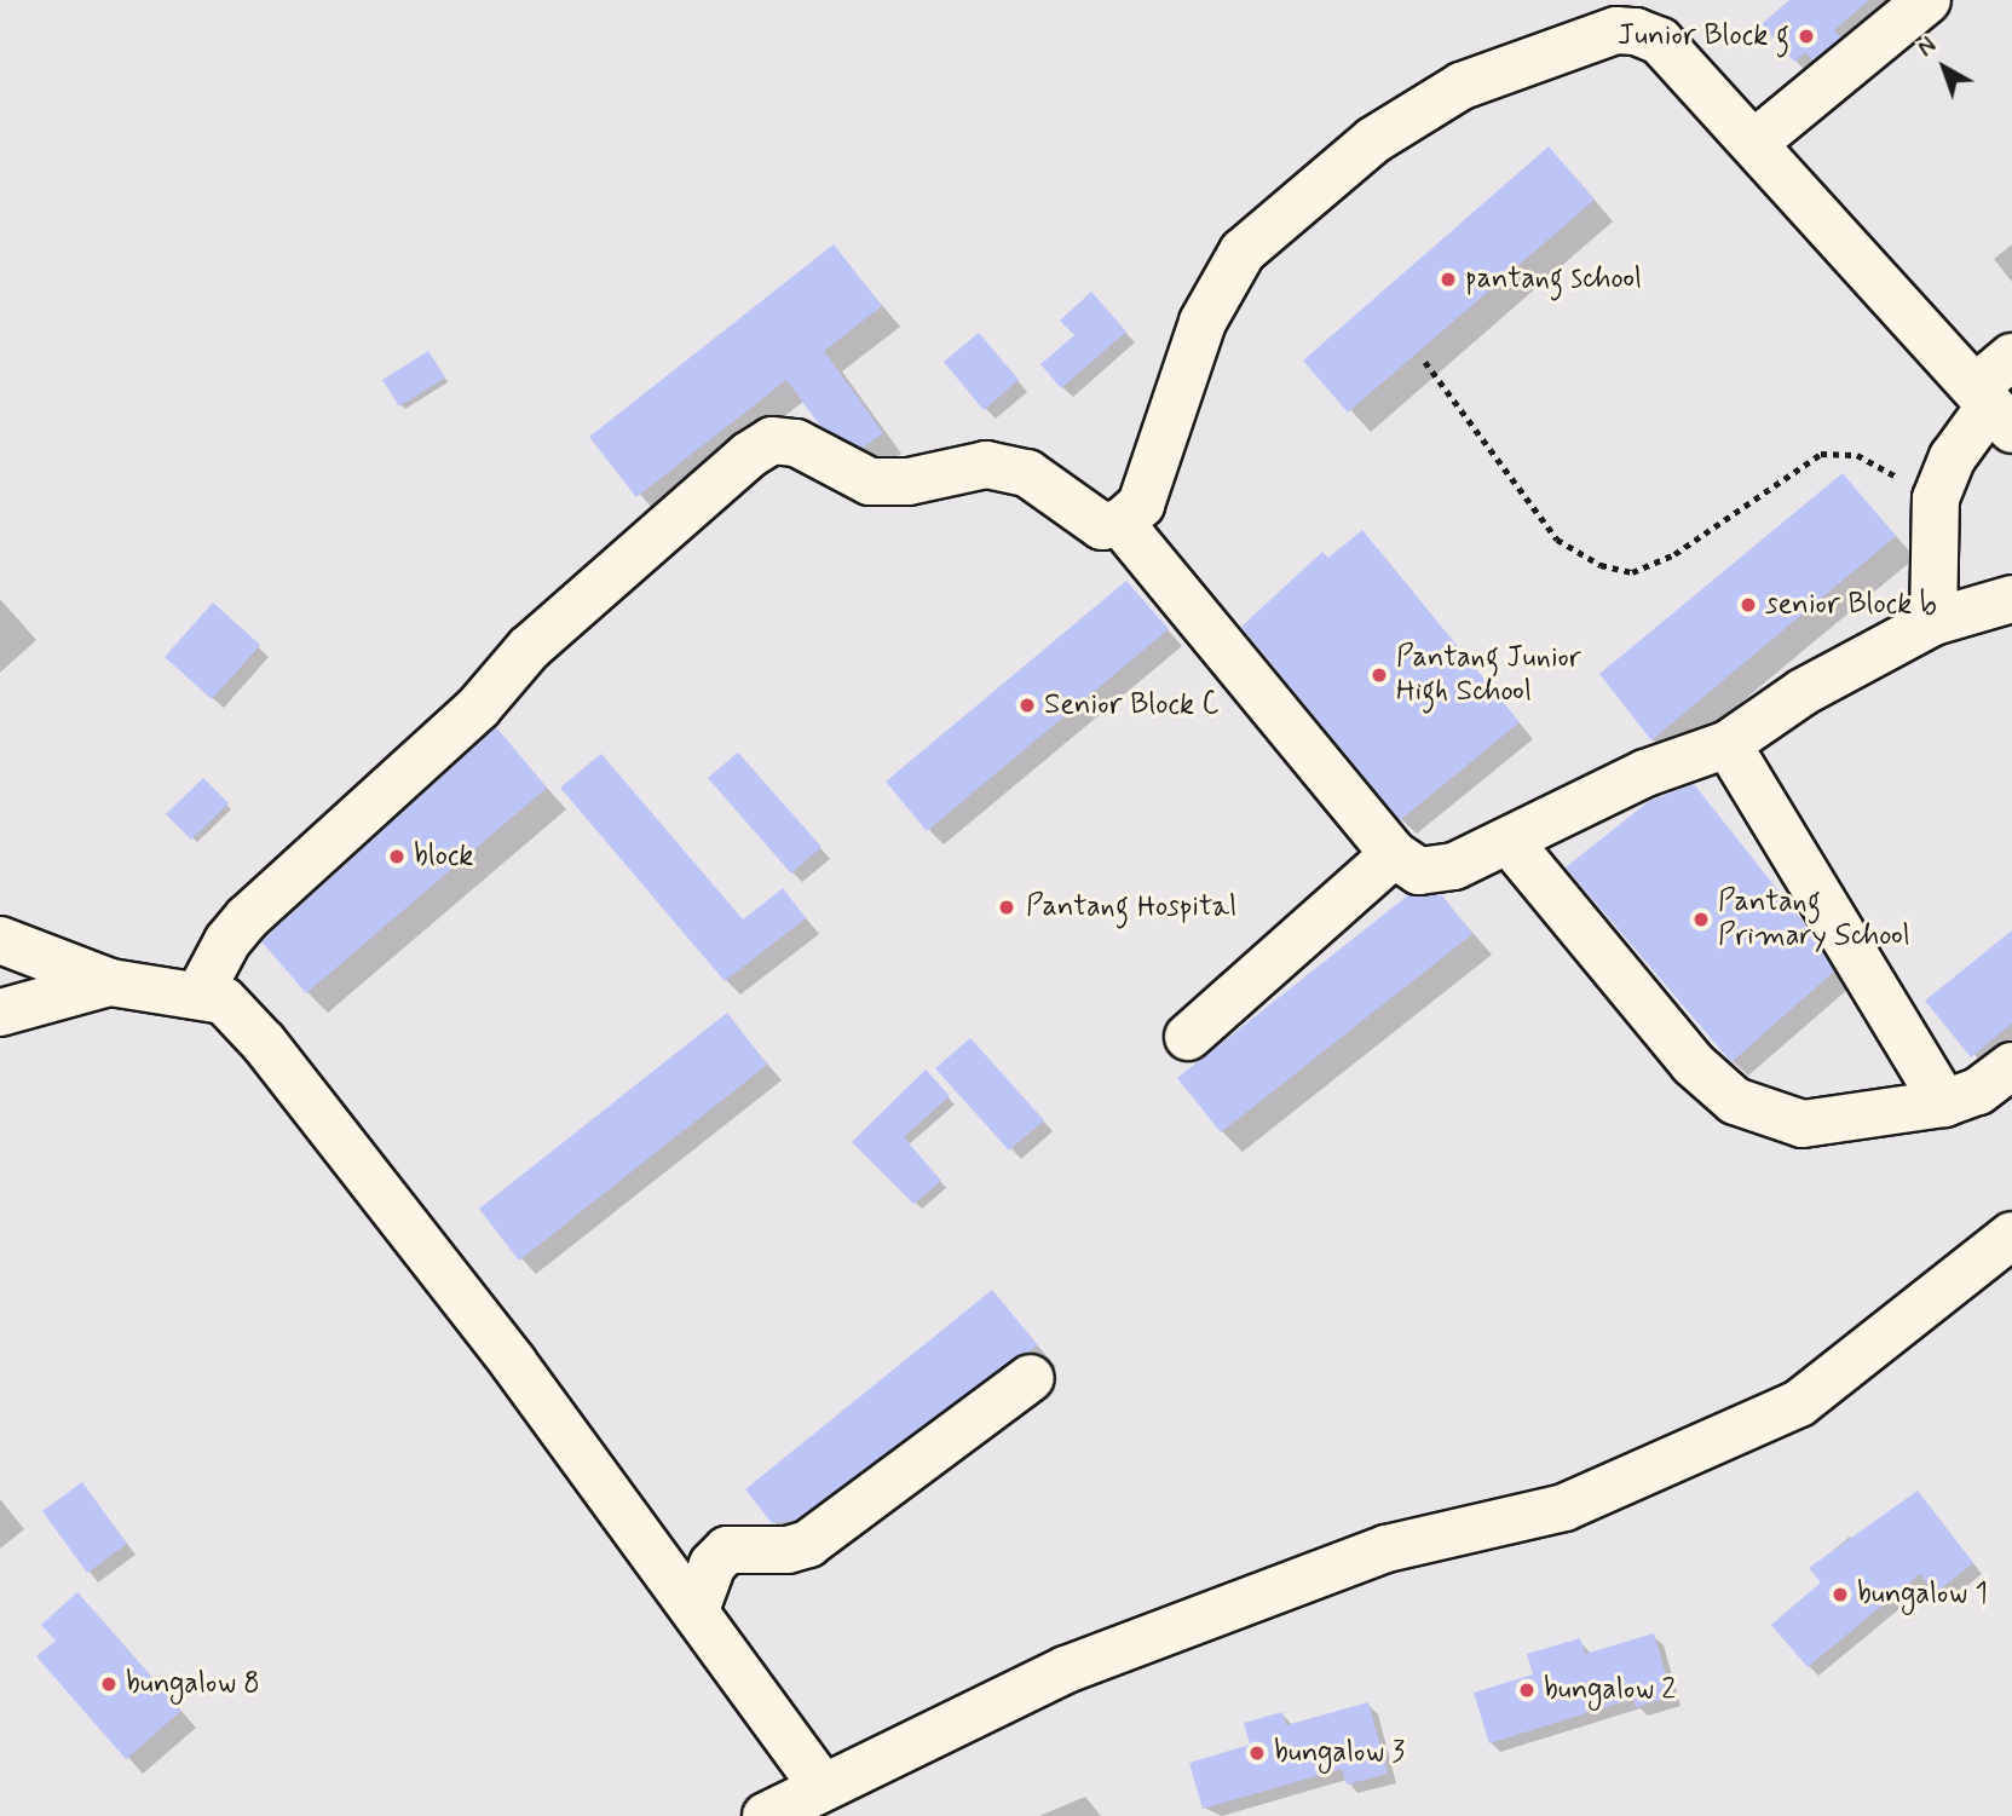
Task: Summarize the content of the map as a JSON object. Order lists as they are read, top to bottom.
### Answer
{
  "places": [
    "Junior Block g",
    "pantang school",
    "senior Block b",
    "Pantang Junior High School",
    "Senior Block C",
    "block",
    "Pantang Hospital",
    "Pantang Primary School",
    "bungalow 1",
    "bungalow 8",
    "bungalow 2",
    "bungalow 3"
  ],
  "north": "top left"
}
